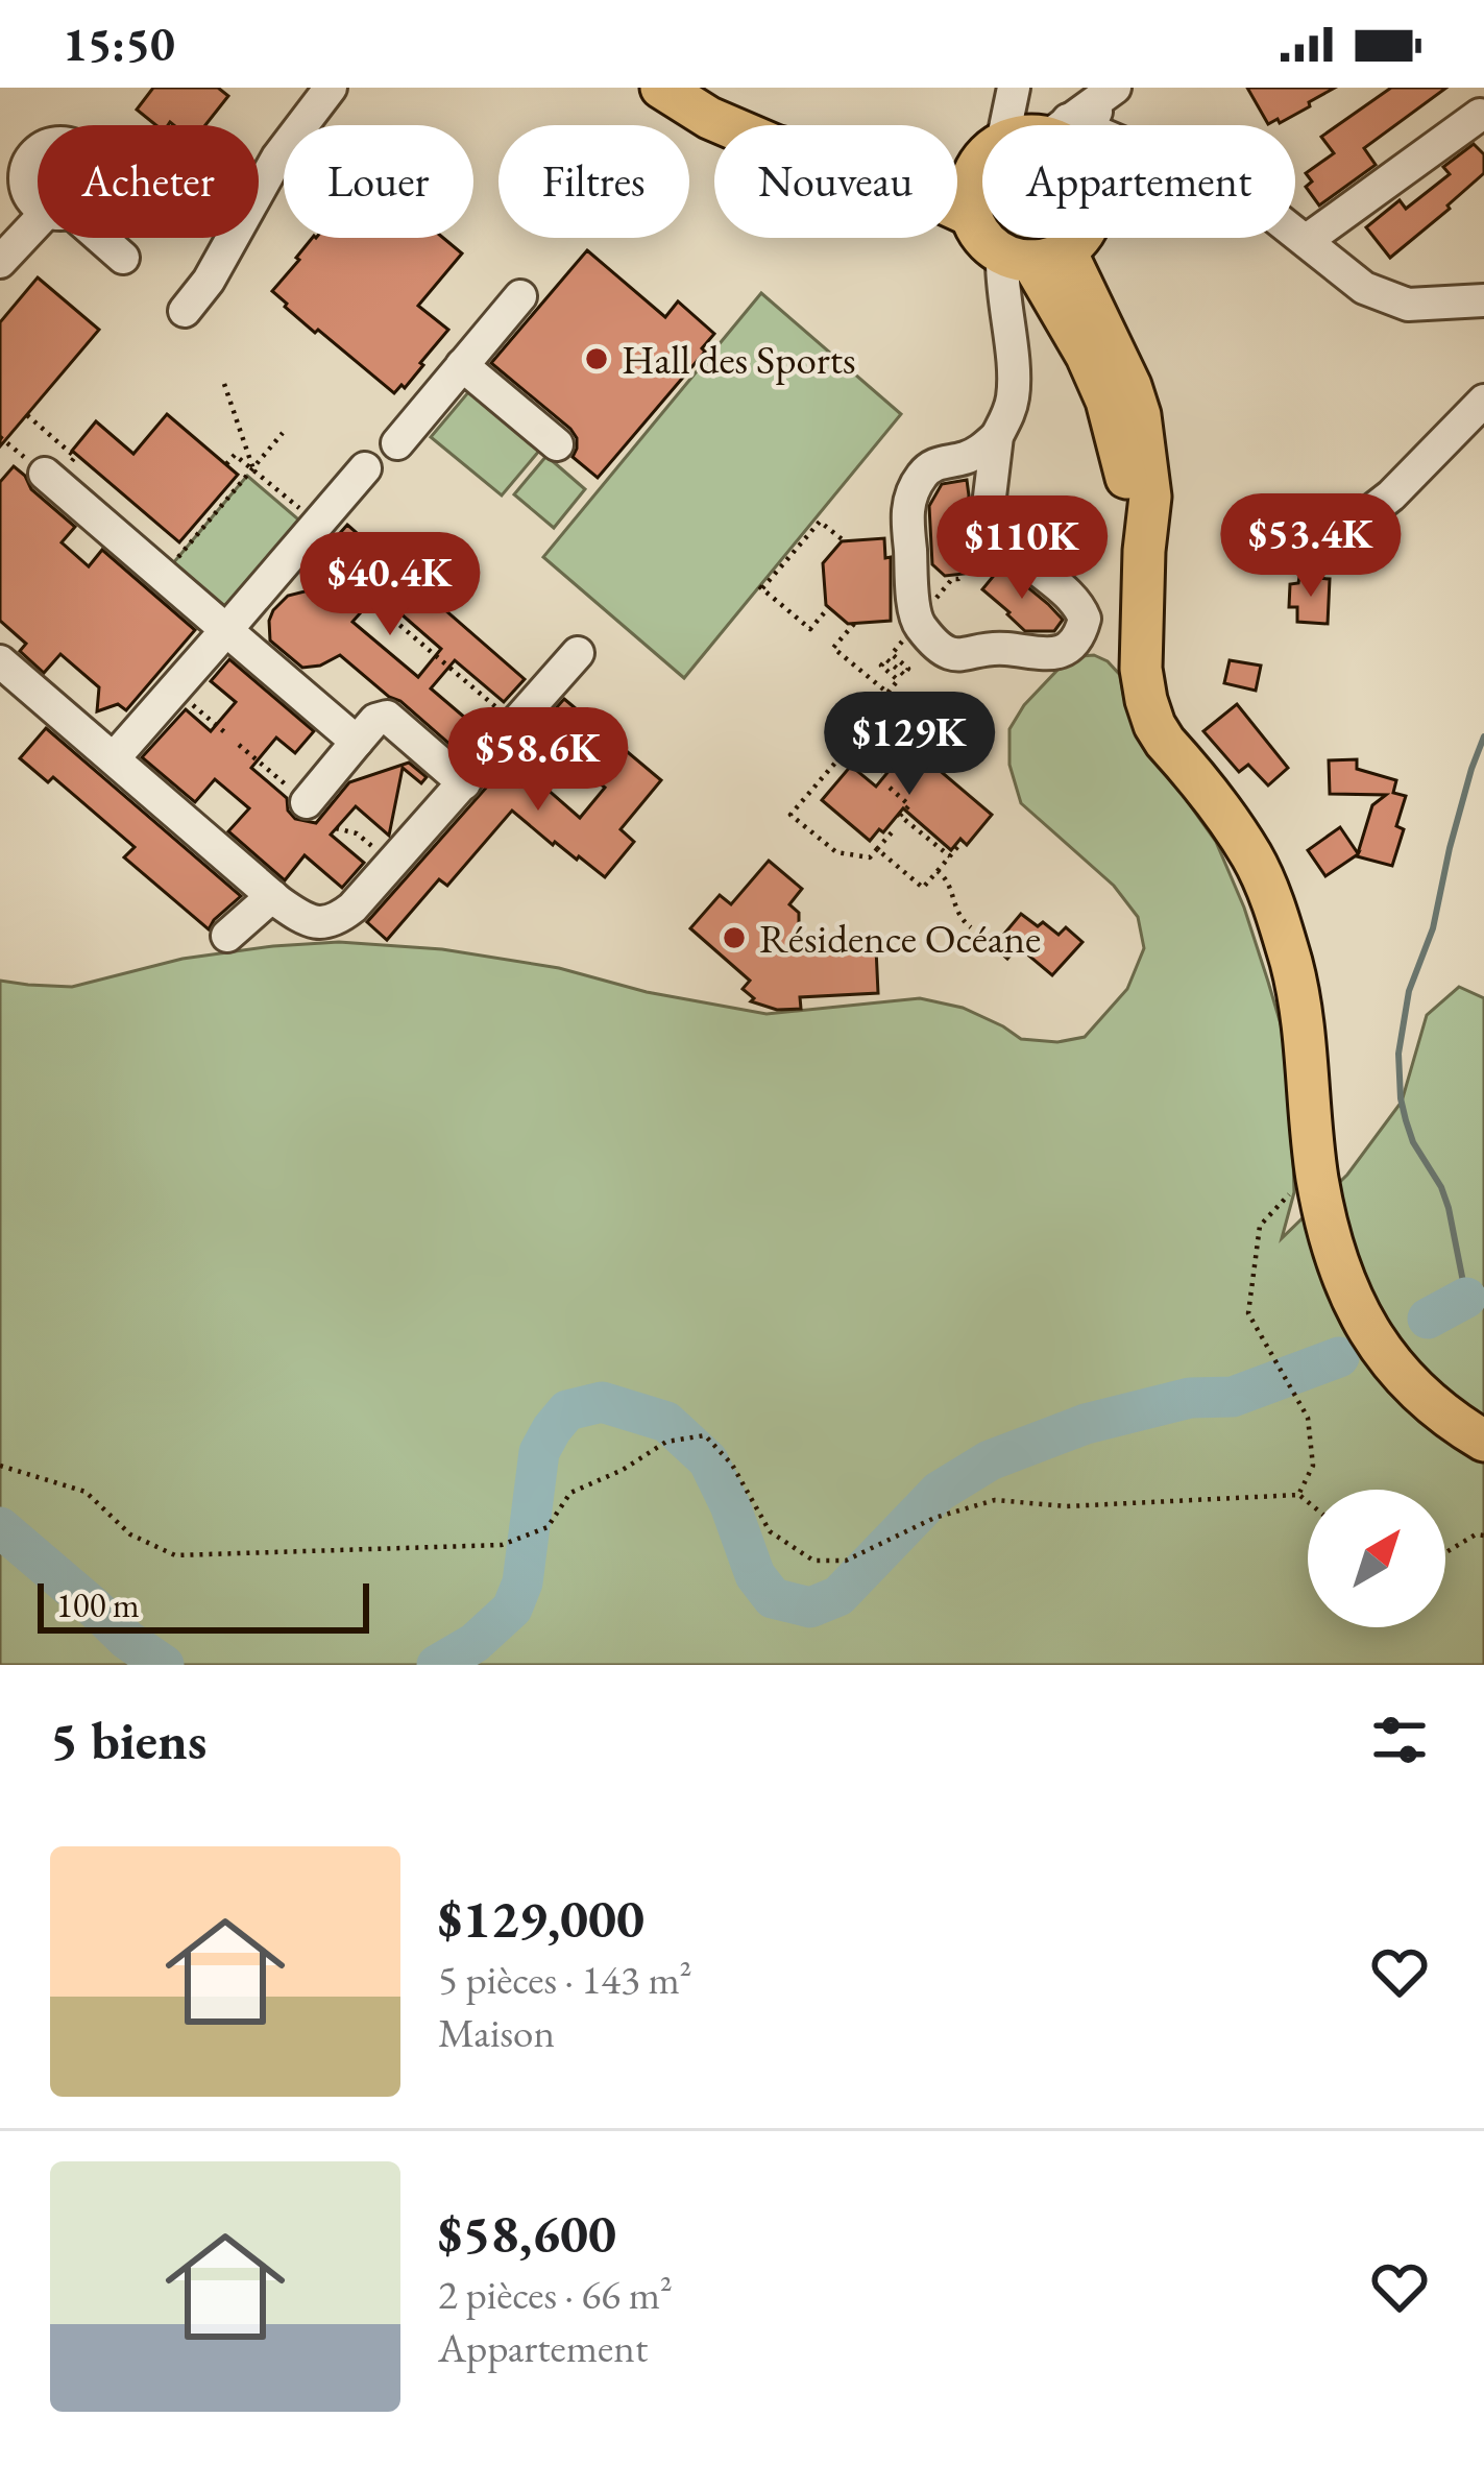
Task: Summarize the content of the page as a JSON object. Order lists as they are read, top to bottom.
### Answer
{
  "places": ["Hall des Sports", "Résidence Océane"],
  "scale_bar": "100 m",
  "north": "top right",
  "page": {
    "status": "15:50",
    "chip": [
      "Acheter",
      "Louer",
      "Filtres",
      "Nouveau",
      "Appartement"
    ],
    "price": [
      "$53.4K",
      "$110K",
      "$40.4K",
      "$129K",
      "$58.6K"
    ],
    "scale": "100 m",
    "heading": "5 biens",
    "list": [
      {
        "name": "$129,000",
        "note": "5 pièces · 143 m² · Maison"
      },
      {
        "name": "$58,600",
        "note": "2 pièces · 66 m² · Appartement"
      }
    ]
  }
}
